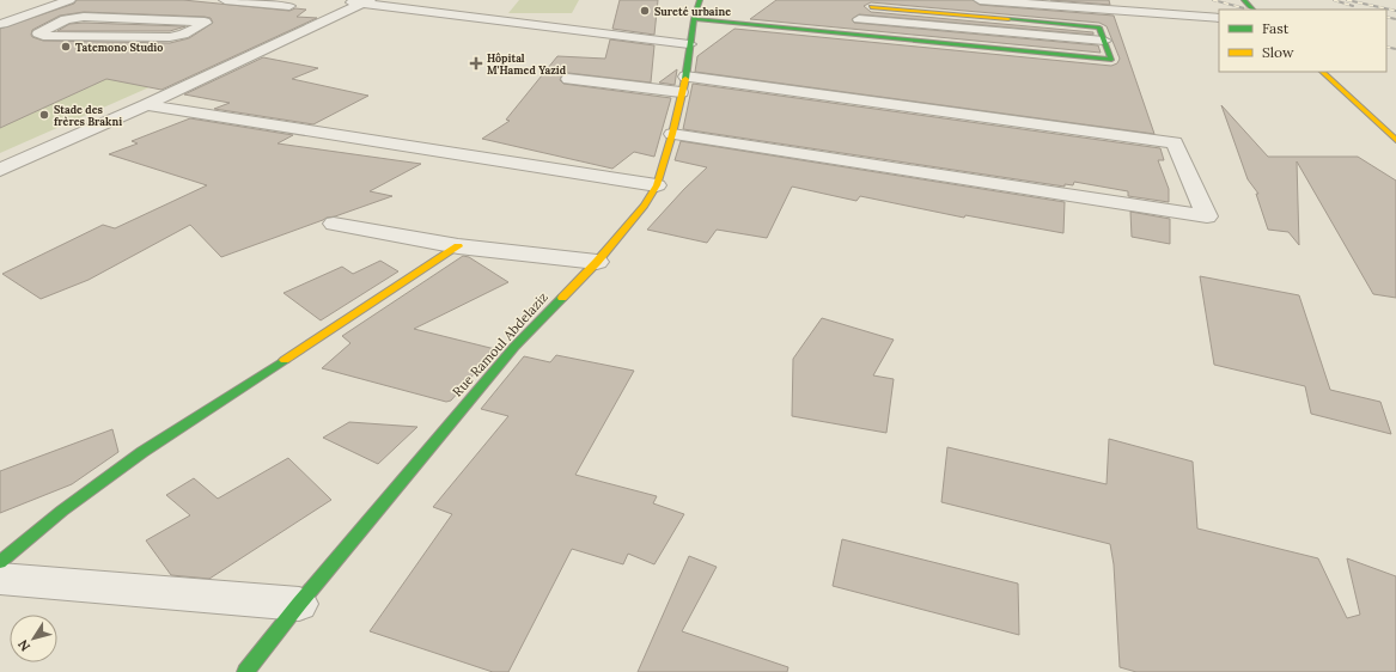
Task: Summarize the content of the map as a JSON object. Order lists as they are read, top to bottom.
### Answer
{
  "streets": {
    "street": ["Rue Ramoul Abdelaziz"]
  },
  "places": {
    "other": ["Sureté urbaine", "Tatemono Studio", "Stade des frères Brakni"],
    "health": ["Hôpital M'Hamed Yazid"]
  },
  "legend": ["Fast", "Slow"],
  "north": "bottom left"
}
